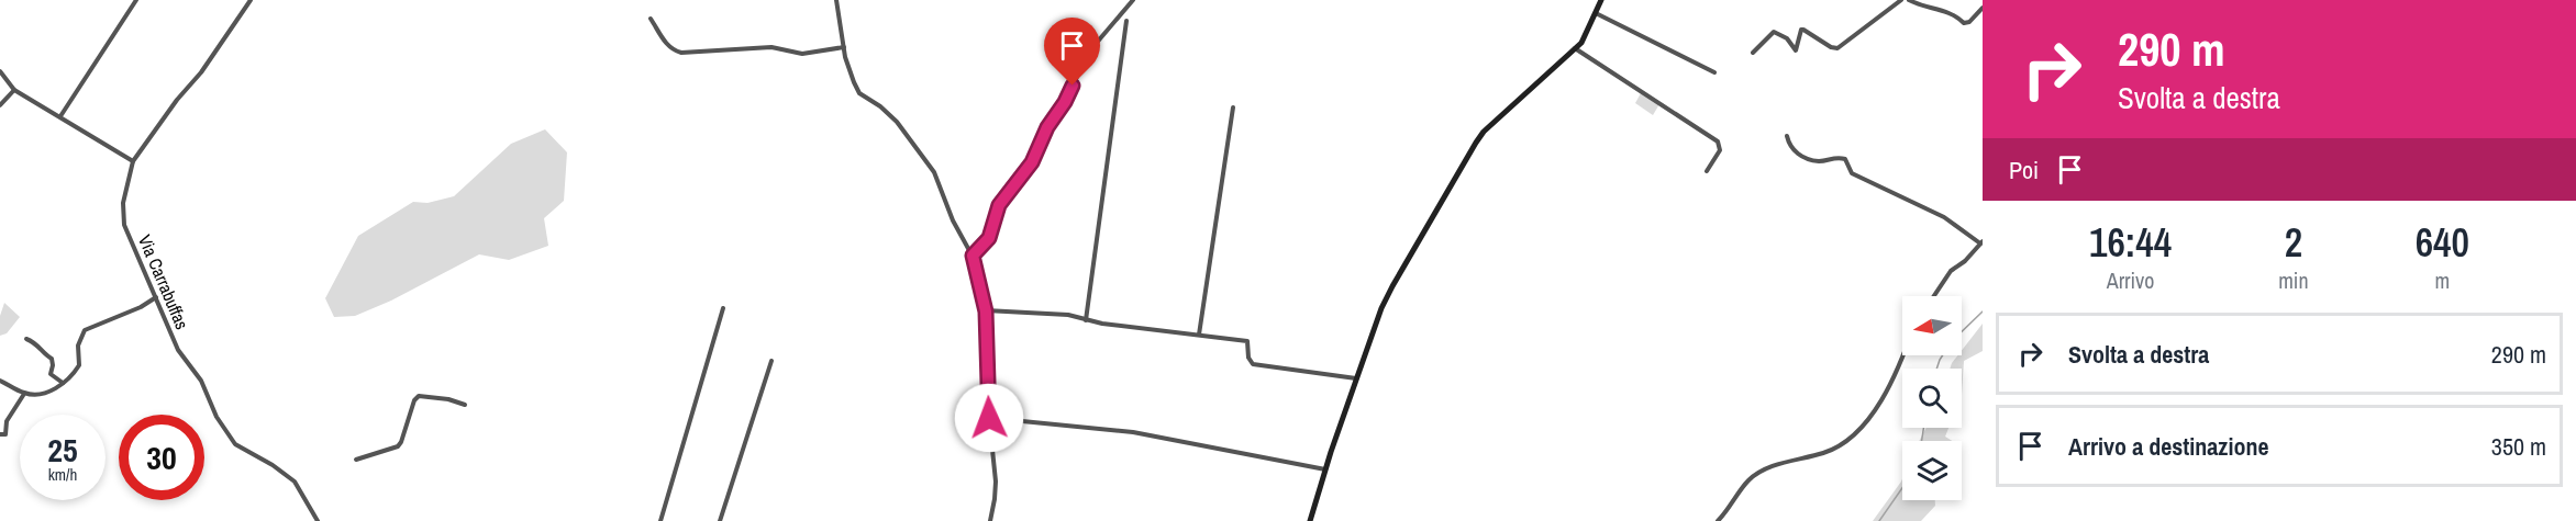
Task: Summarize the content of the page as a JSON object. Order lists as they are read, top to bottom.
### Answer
{
  "streets": {
    "street": ["Via Carrabuffas"]
  },
  "north": "left",
  "page": {
    "turn": ["290 m", "Svolta a destra"],
    "then": "Poi",
    "eta": [
      "16:44",
      "Arrivo",
      "2",
      "min",
      "640",
      "m"
    ],
    "list": [
      {
        "name": "Svolta a destra",
        "value": "290 m"
      },
      {
        "name": "Arrivo a destinazione",
        "value": "350 m"
      }
    ],
    "speed": "25 km/h",
    "limit": "30"
  }
}
